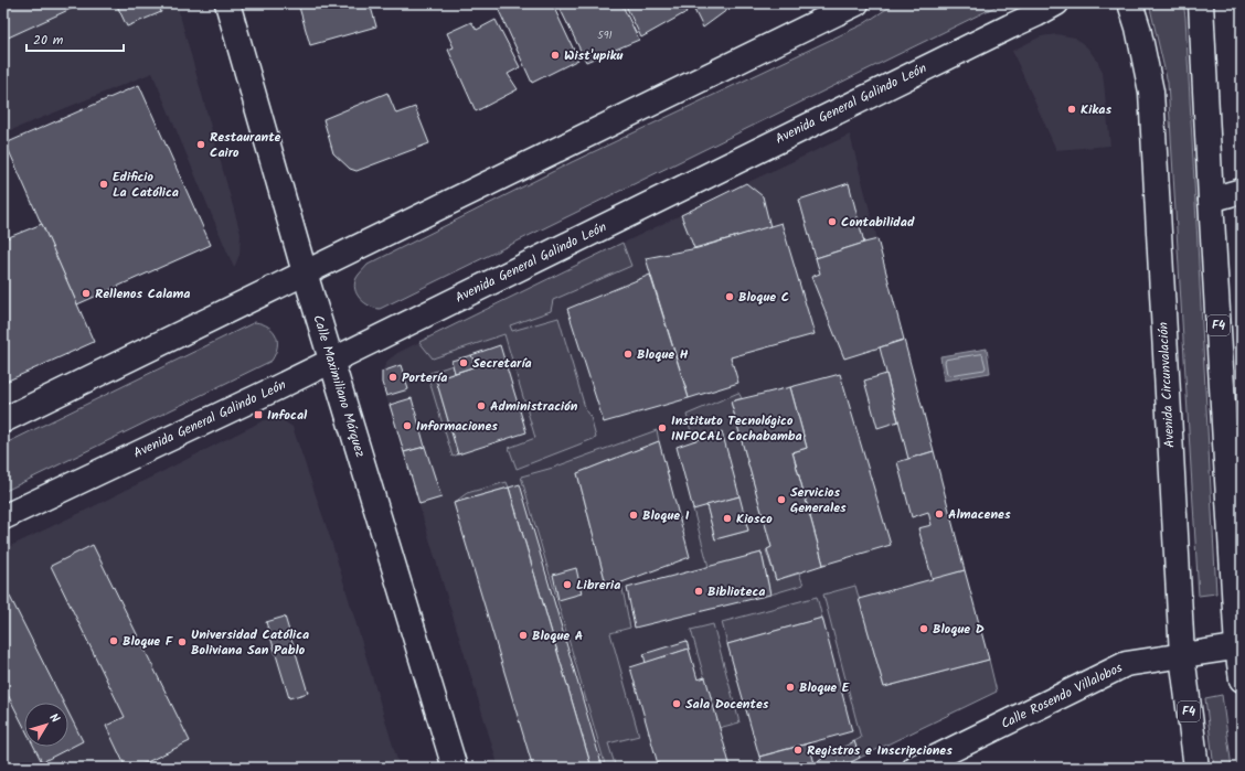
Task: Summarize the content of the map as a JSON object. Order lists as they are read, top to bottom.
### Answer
{
  "streets": {
    "main road": [
      "Avenida General Galindo León",
      "F4",
      "Avenida Circunvalación",
      "Calle Maximiliano Márquez",
      "Calle Rosendo Villalobos"
    ]
  },
  "crossings": [
    ["Avenida General Galindo León", "Calle Maximiliano Márquez"],
    ["F4", "Calle Rosendo Villalobos"],
    ["Avenida Circunvalación", "Calle Rosendo Villalobos"]
  ],
  "places": {
    "other": [
      "Wist'upiku",
      "Kikas",
      "Restaurante Cairo",
      "Edificio La Católica",
      "Contabilidad",
      "Rellenos Calama",
      "Bloque C",
      "Bloque H",
      "Secretaría",
      "Portería",
      "Administración",
      "Informaciones",
      "Instituto Tecnológico INFOCAL Cochabamba",
      "Servicios Generales",
      "Almacenes",
      "Bloque I",
      "Kiosco",
      "Libreria",
      "Biblioteca",
      "Bloque D",
      "Bloque A",
      "Bloque F",
      "Universidad Católica Boliviana San Pablo",
      "Bloque E",
      "Sala Docentes",
      "Registros e Inscripciones"
    ],
    "transit": ["Infocal"]
  },
  "house_numbers": ["591"],
  "scale_bar": "20 m",
  "north": "top right"
}
